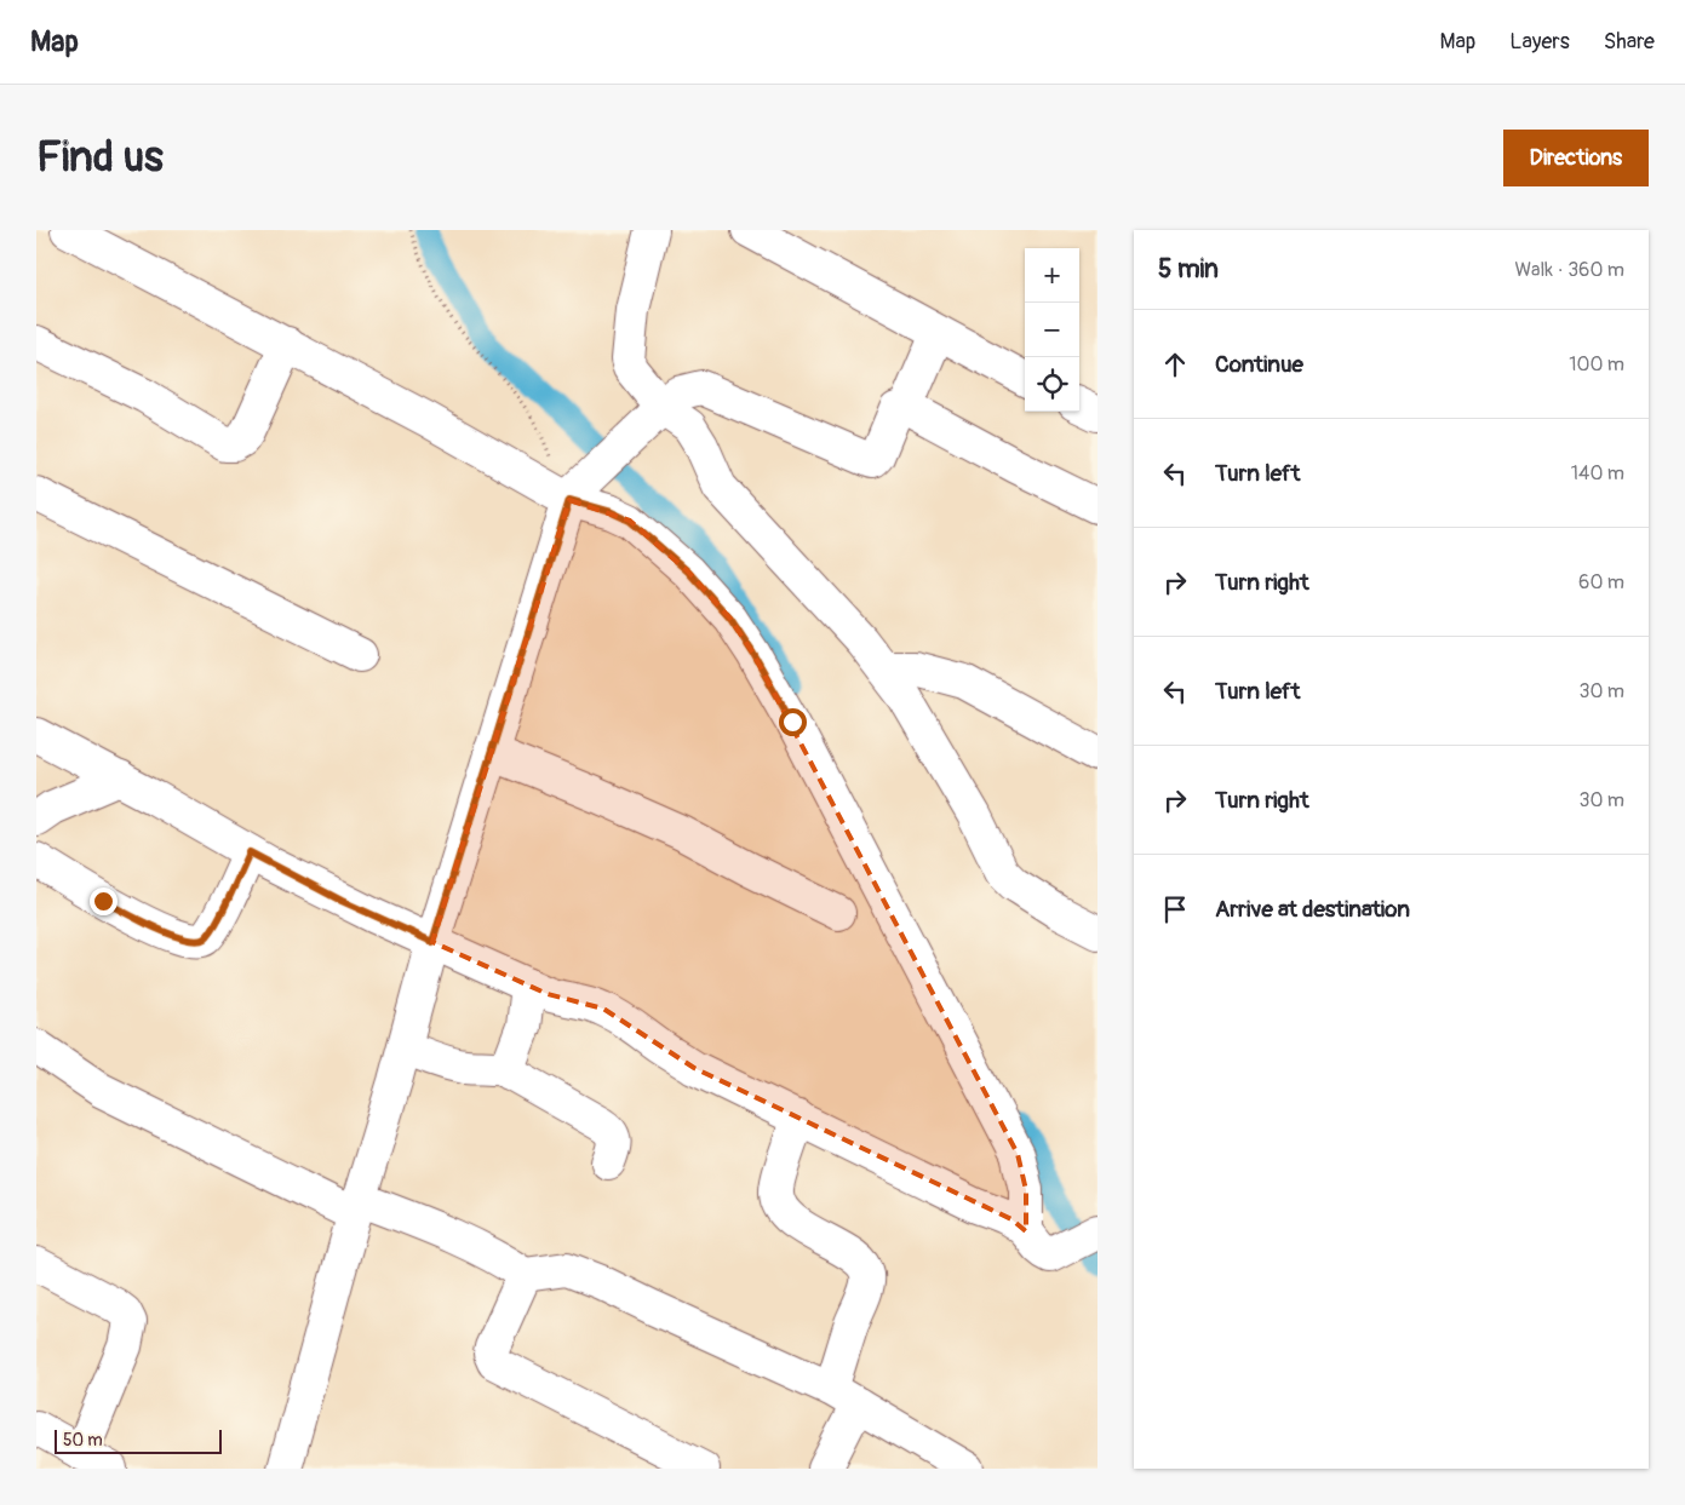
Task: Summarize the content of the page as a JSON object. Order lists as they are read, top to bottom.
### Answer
{
  "scale_bar": "50 m",
  "page": {
    "header": "Map",
    "nav": ["Map", "Layers", "Share"],
    "buttons": "Directions",
    "title": "Find us",
    "heading": ["5 min", "Walk · 360 m"],
    "map_buttons": ["+", "−"],
    "list": [
      ["Continue", "100 m"],
      ["Turn left", "140 m"],
      ["Turn right", "60 m"],
      ["Turn left", "30 m"],
      ["Turn right", "30 m"],
      "Arrive at destination"
    ],
    "scale": "50 m"
  }
}
